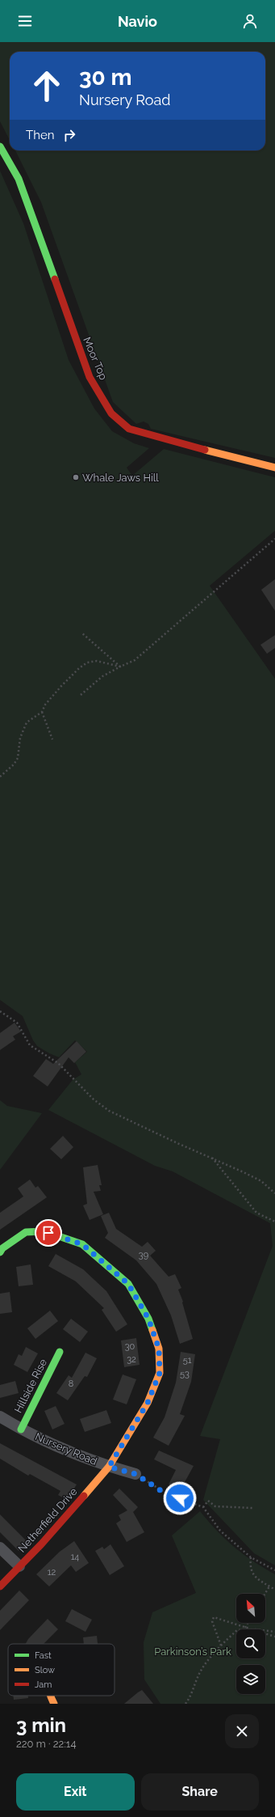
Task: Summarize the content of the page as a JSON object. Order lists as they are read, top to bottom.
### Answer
{
  "streets": {
    "street": [
      "Moor Top",
      "Hillside Rise",
      "Nursery Road",
      "Netherfield Drive"
    ]
  },
  "crossings": [
    ["Hillside Rise", "Nursery Road"],
    ["Nursery Road", "Netherfield Drive"]
  ],
  "parks": ["Parkinson’s Park"],
  "places": ["Whale Jaws Hill"],
  "house_numbers": [
    "39",
    "30",
    "32",
    "51",
    "53",
    "8",
    "14",
    "12"
  ],
  "legend": ["Fast", "Slow", "Jam"],
  "north": "top left",
  "page": {
    "header": "Navio",
    "turn": ["30 m", "Nursery Road"],
    "then": "Then",
    "heading": ["3 min", "220 m · 22:14"],
    "buttons": ["Exit", "Share"]
  }
}
